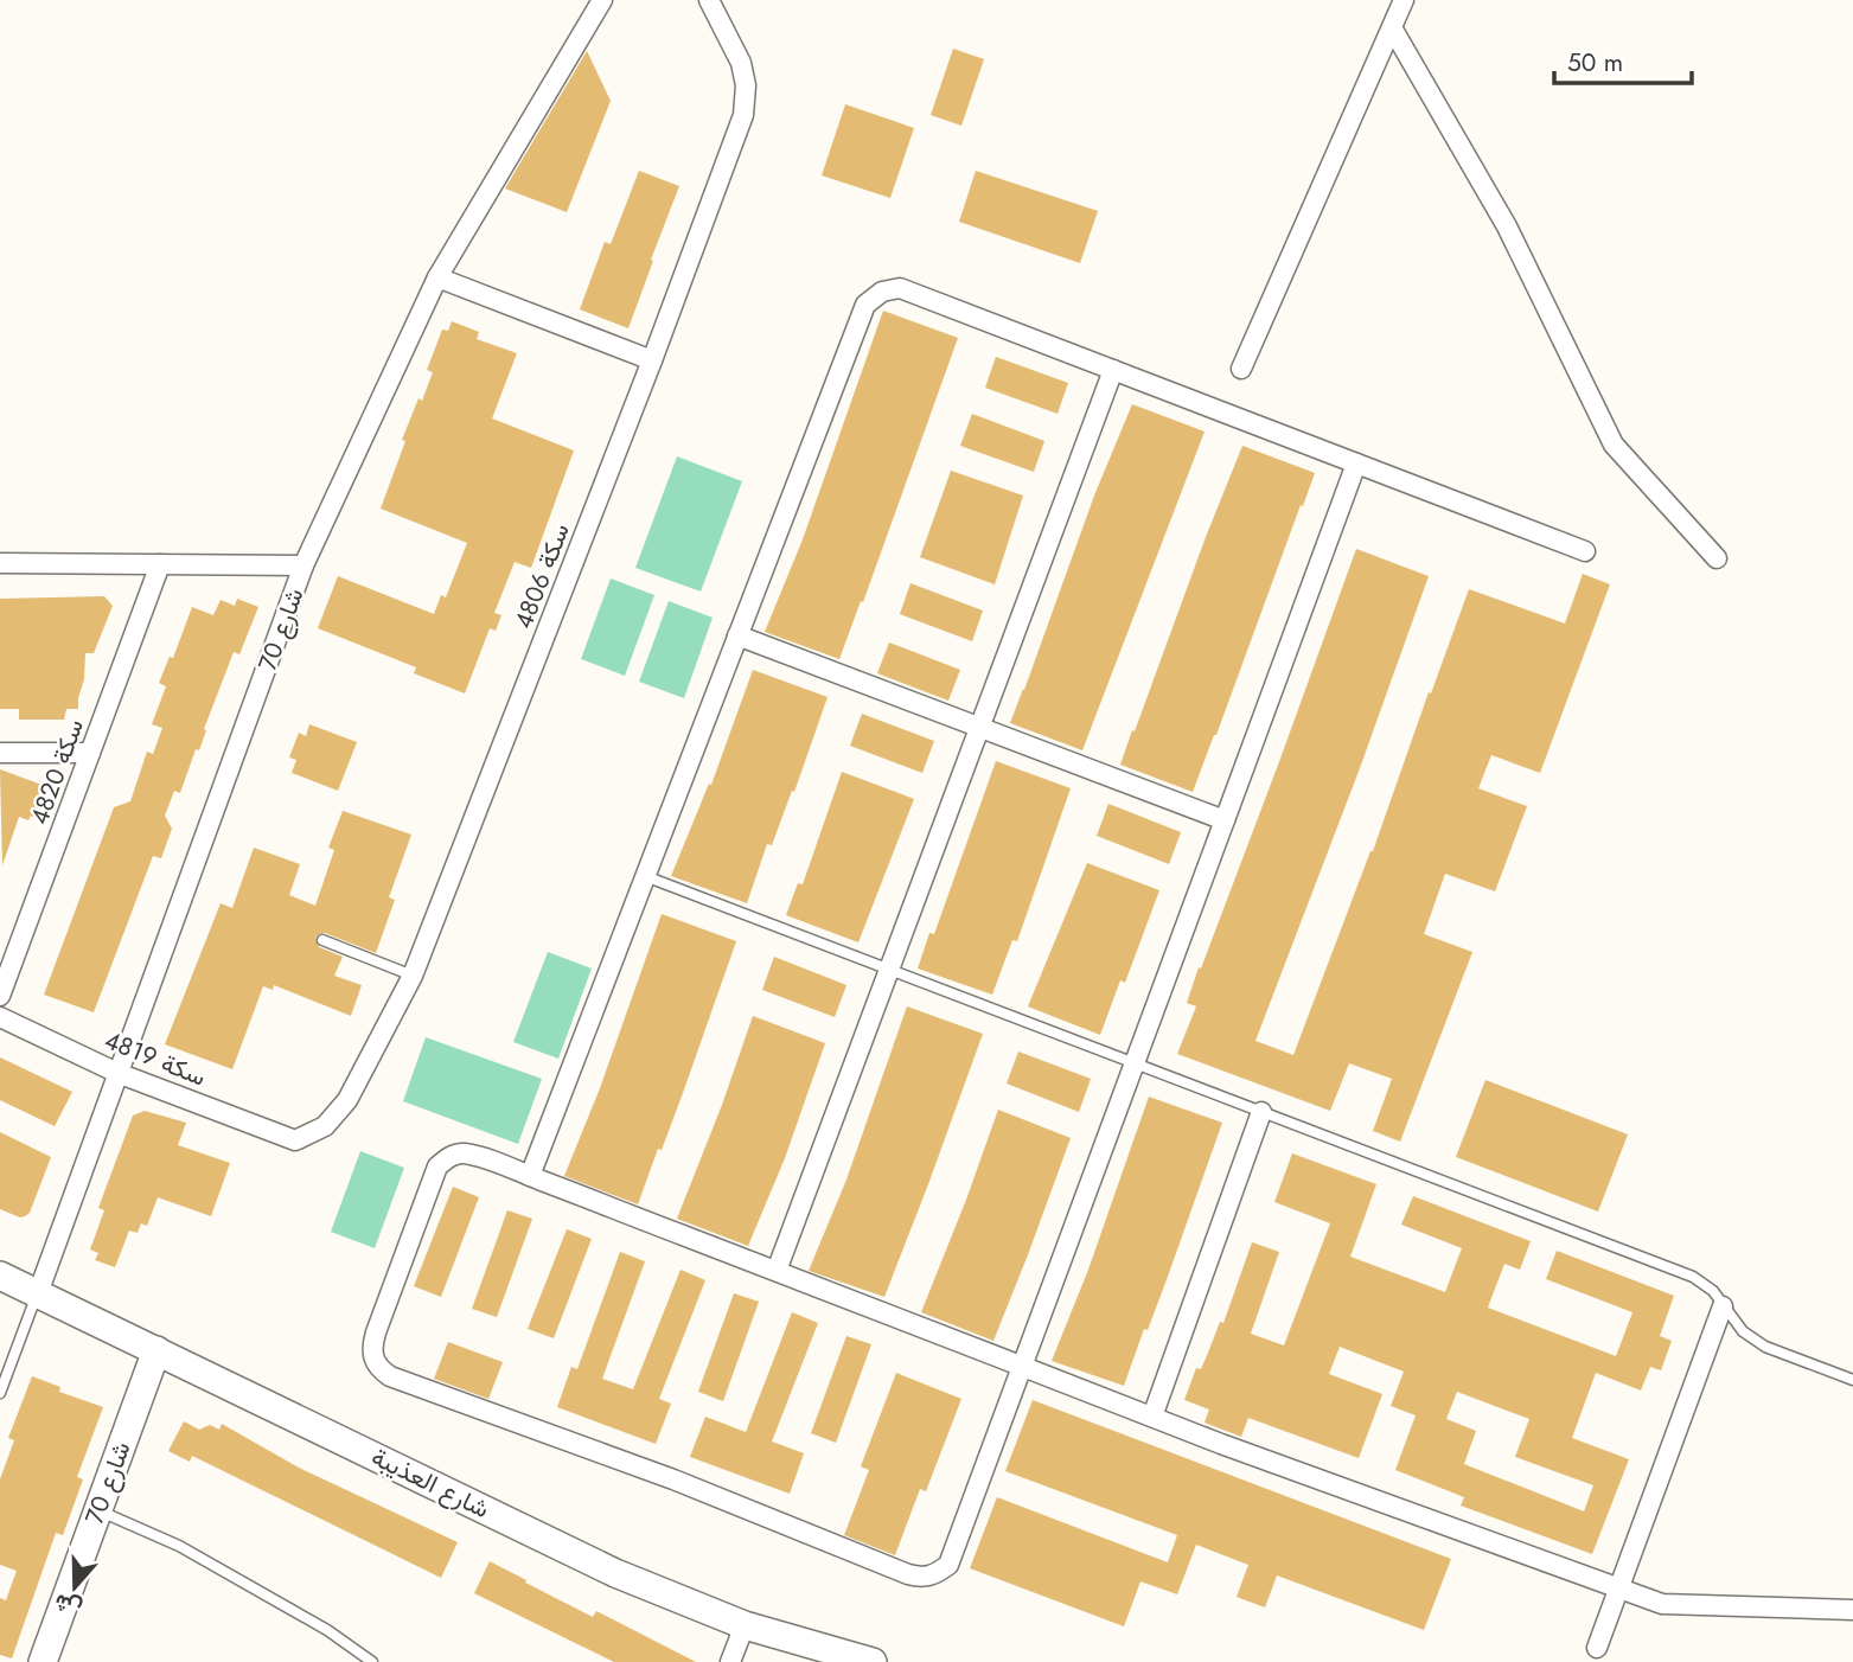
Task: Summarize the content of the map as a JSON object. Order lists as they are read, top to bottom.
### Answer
{
  "streets": {
    "street": [
      "سكة 4806",
      "شارع 70",
      "سكة 4820",
      "سكة 4819",
      "شارع العذيبة"
    ]
  },
  "crossings": [
    ["سكة 4806", "سكة 4819"],
    ["شارع 70", "سكة 4819"],
    ["شارع 70", "شارع العذيبة"]
  ],
  "scale_bar": "50 m",
  "north": "bottom"
}
